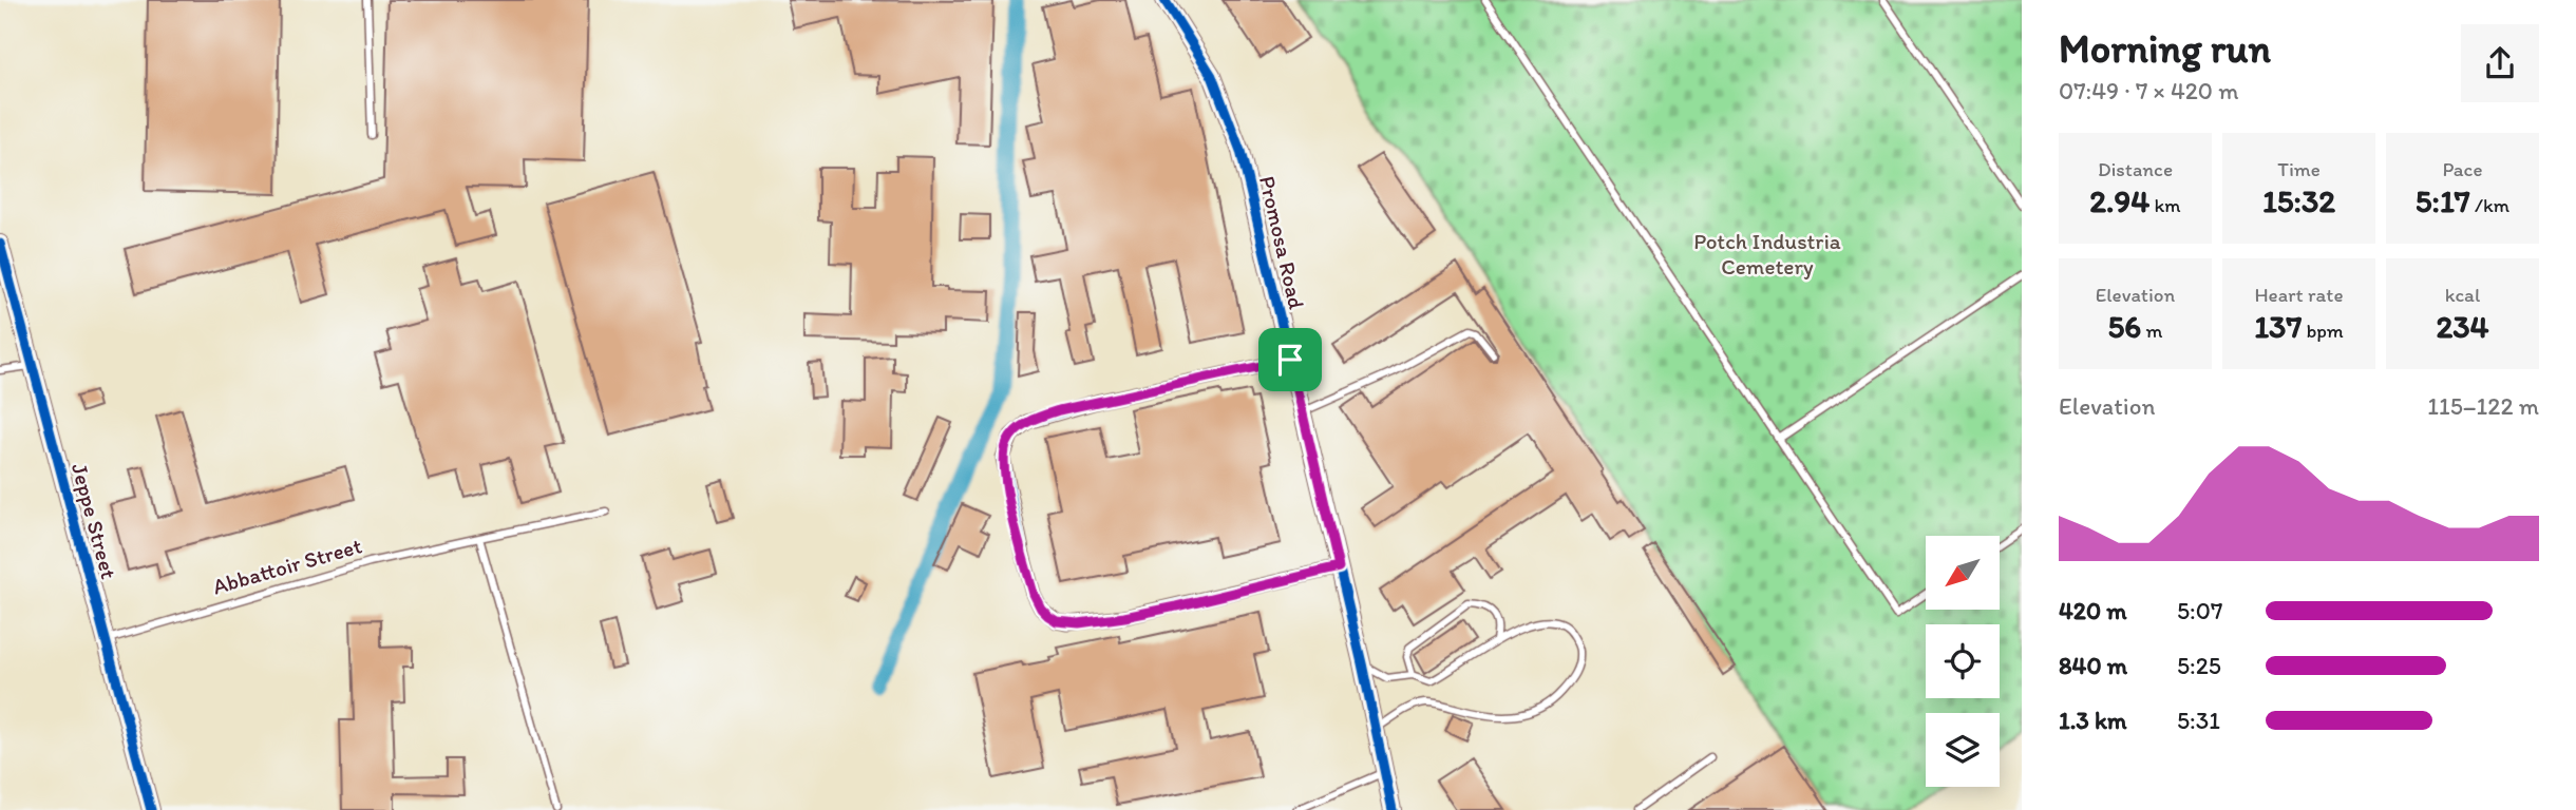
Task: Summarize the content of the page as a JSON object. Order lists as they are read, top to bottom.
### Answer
{
  "streets": {
    "street": ["Promosa Road", "Jeppe Street"],
    "lane": ["Abbattoir Street"]
  },
  "crossings": [
    ["Jeppe Street", "Abbattoir Street"]
  ],
  "parks": ["Potch Industria Cemetery"],
  "north": "bottom left",
  "page": {
    "heading": ["Morning run", "07:49 · 7 × 420 m"],
    "stats": [
      ["Distance", "2.94 km"],
      ["Time", "15:32"],
      ["Pace", "5:17 /km"],
      ["Elevation", "56 m"],
      ["Heart rate", "137 bpm"],
      ["kcal", "234"]
    ],
    "chart": ["Elevation", "115–122 m"],
    "list": [
      {
        "name": "420 m",
        "note": "5:07"
      },
      {
        "name": "840 m",
        "note": "5:25"
      },
      {
        "name": "1.3 km",
        "note": "5:31"
      }
    ]
  }
}
